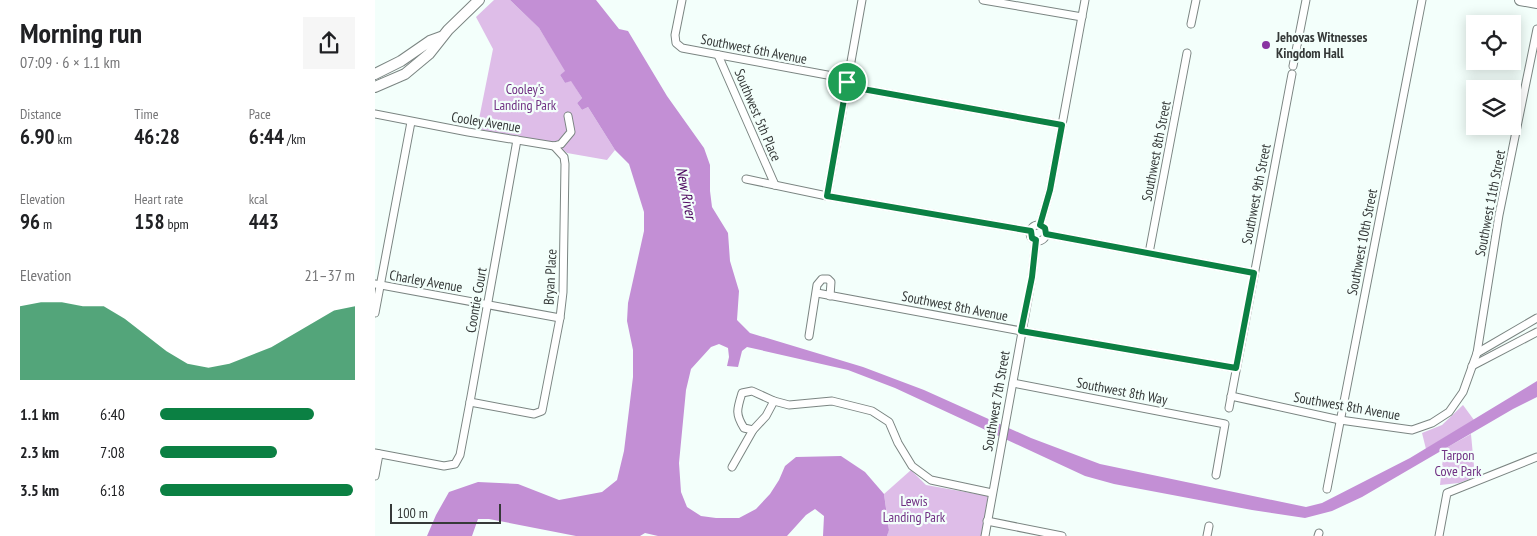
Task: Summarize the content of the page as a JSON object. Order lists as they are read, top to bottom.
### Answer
{
  "streets": {
    "street": [
      "Southwest 6th Avenue",
      "Southwest 5th Place",
      "Cooley Avenue",
      "Southwest 8th Street",
      "Southwest 9th Street",
      "Southwest 11th Street",
      "Southwest 10th Street",
      "Bryan Place",
      "Charley Avenue",
      "Coontie Court",
      "Southwest 8th Avenue",
      "Southwest 8th Way",
      "Southwest 7th Street"
    ]
  },
  "crossings": [
    ["Southwest 6th Avenue", "Southwest 5th Place"],
    ["Cooley Avenue", "Bryan Place"],
    ["Cooley Avenue", "Coontie Court"],
    ["Southwest 9th Street", "Southwest 8th Avenue"],
    ["Southwest 11th Street", "Southwest 8th Avenue"],
    ["Southwest 10th Street", "Southwest 8th Avenue"],
    ["Bryan Place", "Charley Avenue"],
    ["Bryan Place", "Coontie Court"],
    ["Charley Avenue", "Coontie Court"],
    ["Southwest 8th Avenue", "Southwest 7th Street"],
    ["Southwest 8th Way", "Southwest 7th Street"]
  ],
  "water": ["New River"],
  "parks": ["Cooley's Landing Park", "Tarpon Cove Park", "Lewis Landing Park"],
  "places": ["Jehovas Witnesses Kingdom Hall"],
  "scale_bar": "100 m",
  "page": {
    "heading": ["Morning run", "07:09 · 6 × 1.1 km"],
    "stats": [
      ["Distance", "6.90 km"],
      ["Time", "46:28"],
      ["Pace", "6:44 /km"],
      ["Elevation", "96 m"],
      ["Heart rate", "158 bpm"],
      ["kcal", "443"]
    ],
    "chart": ["Elevation", "21–37 m"],
    "list": [
      {
        "name": "1.1 km",
        "note": "6:40"
      },
      {
        "name": "2.3 km",
        "note": "7:08"
      },
      {
        "name": "3.5 km",
        "note": "6:18"
      }
    ],
    "scale": "100 m"
  }
}
